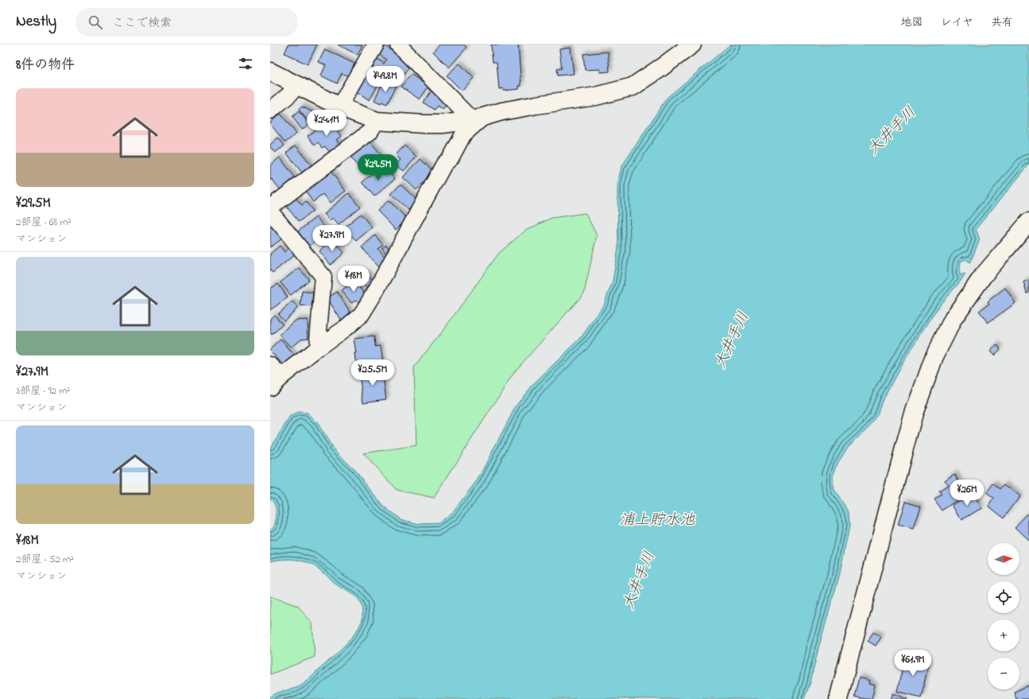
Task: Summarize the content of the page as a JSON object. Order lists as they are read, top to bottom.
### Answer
{
  "water": ["大井手川", "浦上貯水池"],
  "north": "right",
  "page": {
    "header": "Nestly",
    "search": "ここで検索",
    "nav": ["地図", "レイヤ", "共有"],
    "heading": "8件の物件",
    "price": [
      "¥49.8M",
      "¥24.1M",
      "¥29.5M",
      "¥27.9M",
      "¥18M",
      "¥25.5M",
      "¥26M",
      "¥61.9M"
    ],
    "list": [
      {
        "name": "¥29.5M",
        "note": "2部屋 · 68 m² · マンション"
      },
      {
        "name": "¥27.9M",
        "note": "3部屋 · 92 m² · マンション"
      },
      {
        "name": "¥18M",
        "note": "2部屋 · 52 m² · マンション"
      }
    ],
    "map_buttons": ["+", "−"]
  }
}
